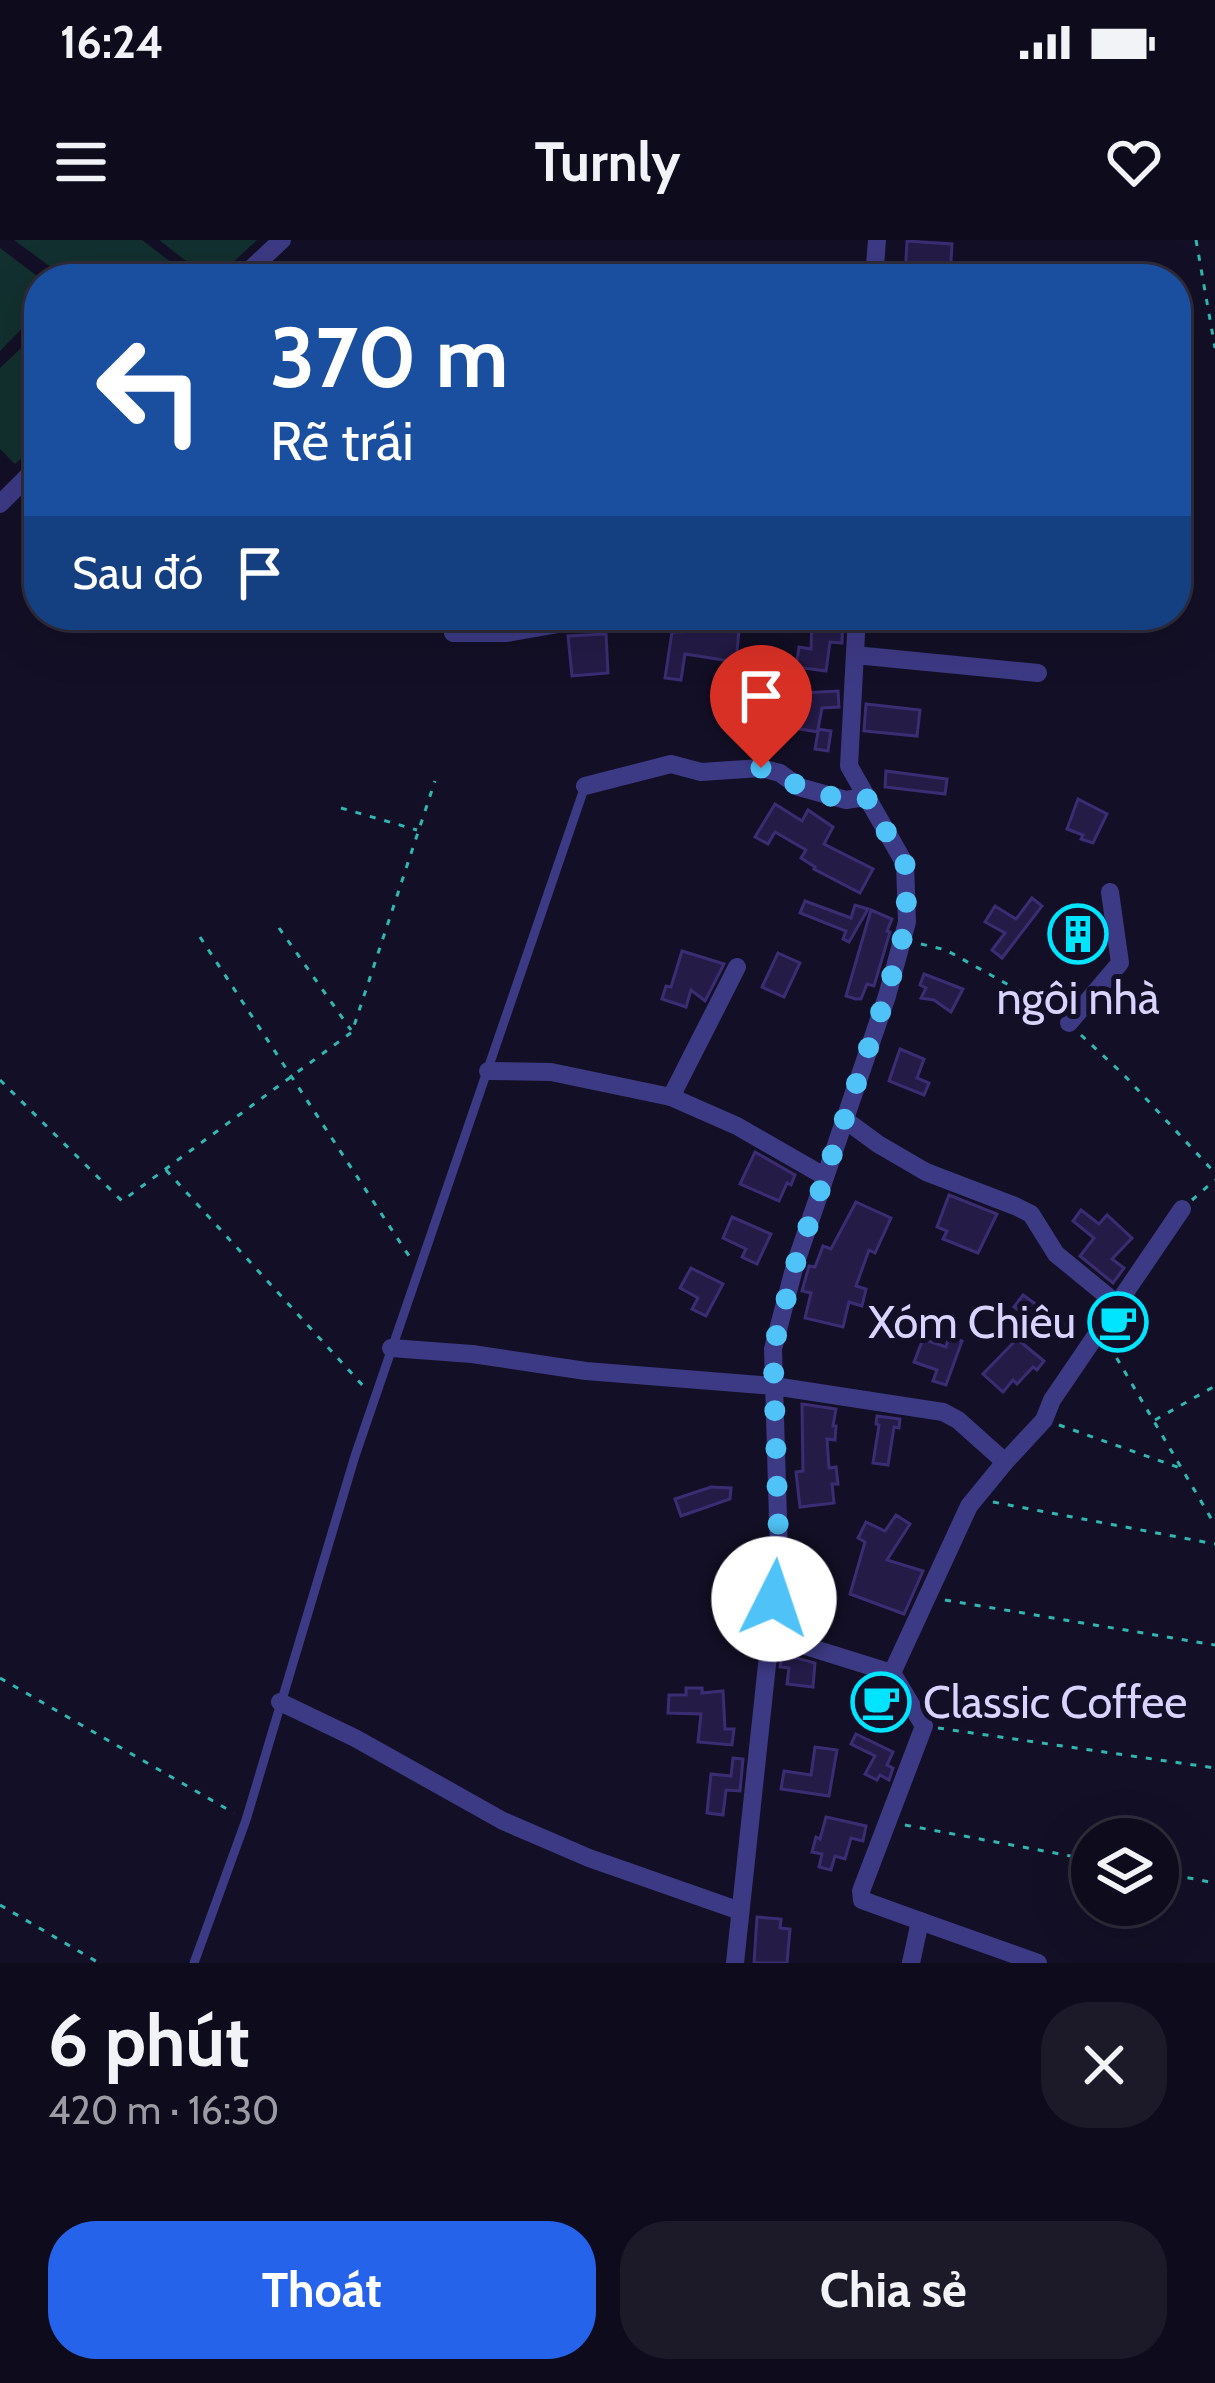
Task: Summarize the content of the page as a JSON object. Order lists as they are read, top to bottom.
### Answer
{
  "places": {
    "building": ["ngôi nhà"],
    "cafe": ["Xóm Chiêu", "Classic Coffee"]
  },
  "page": {
    "status": "16:24",
    "header": "Turnly",
    "turn": ["370 m", "Rẽ trái"],
    "then": "Sau đó",
    "heading": ["6 phút", "420 m · 16:30"],
    "buttons": ["Thoát", "Chia sẻ"]
  }
}
